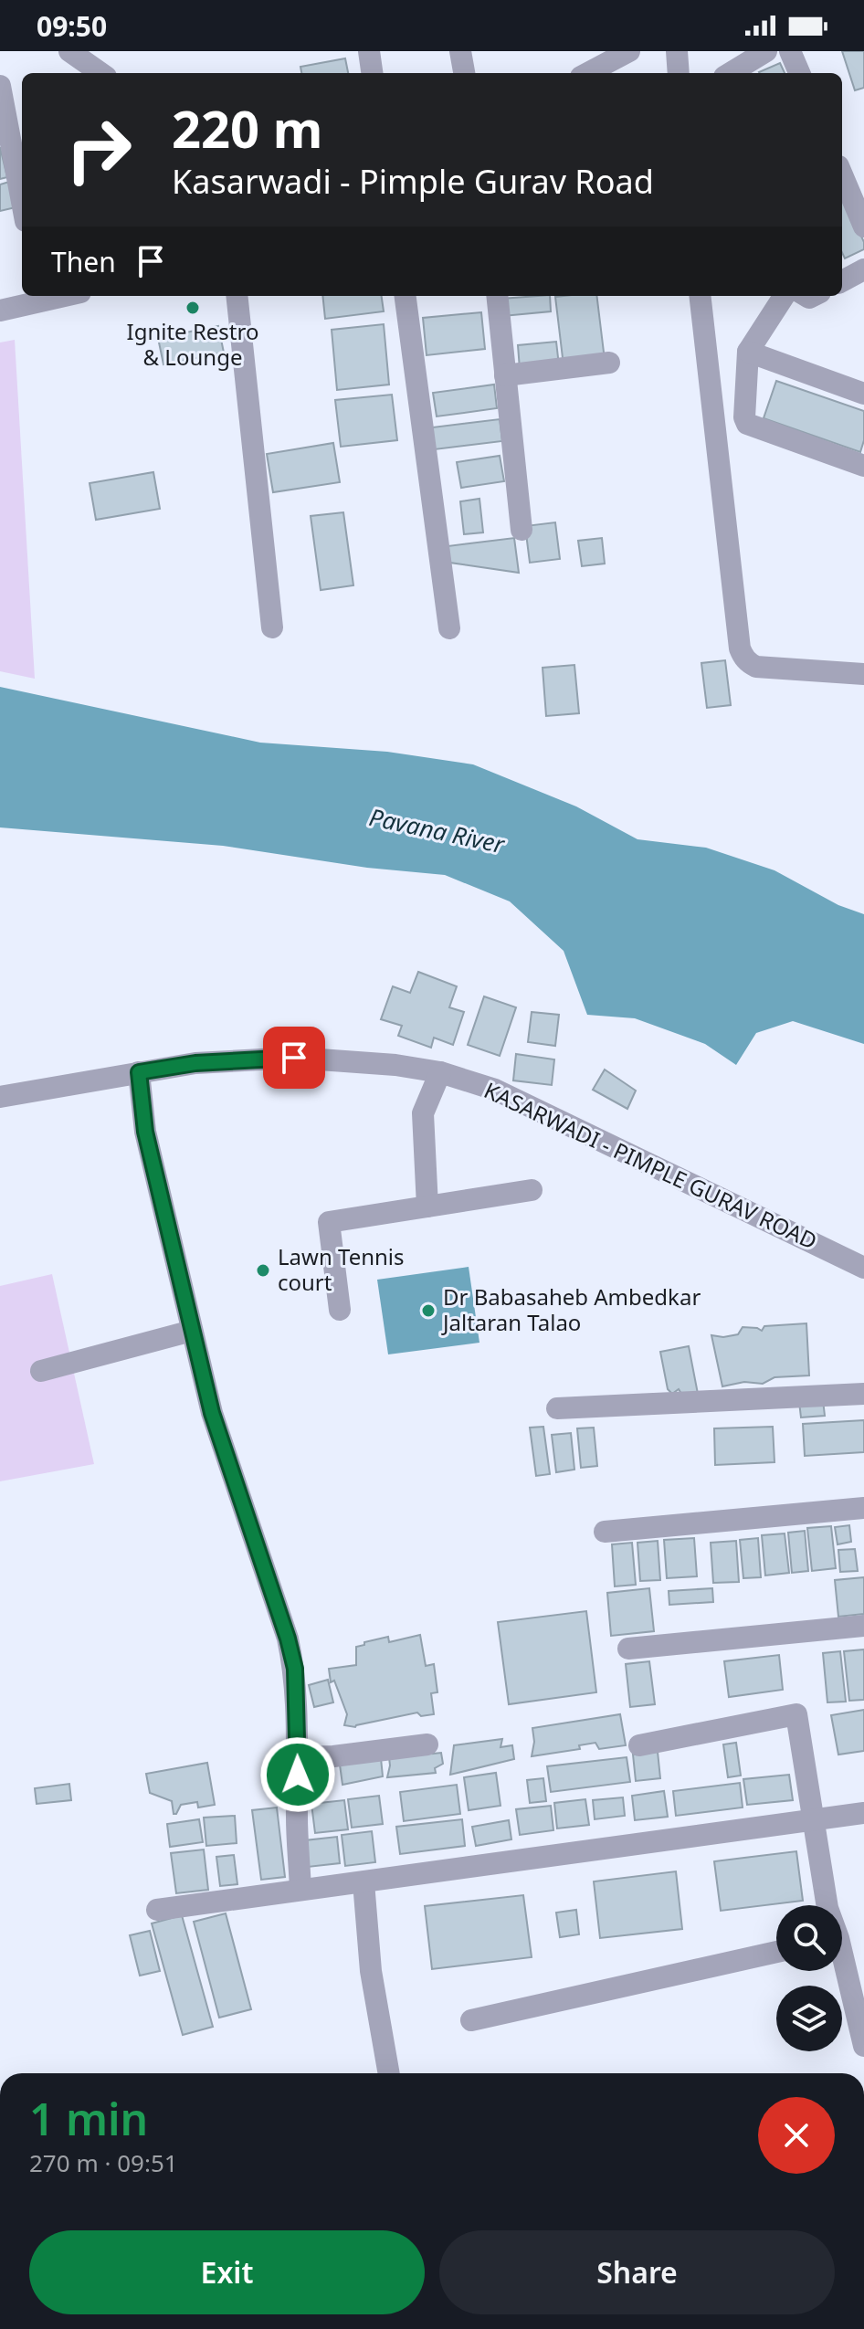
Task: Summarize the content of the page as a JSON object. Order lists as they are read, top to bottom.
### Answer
{
  "streets": {
    "street": ["KASARWADI - PIMPLE GURAV ROAD"]
  },
  "water": ["Pavana River"],
  "places": ["Ignite Restro & Lounge", "Lawn Tennis court", "Dr Babasaheb Ambedkar Jaltaran Talao"],
  "page": {
    "status": "09:50",
    "turn": ["220 m", "Kasarwadi - Pimple Gurav Road"],
    "then": "Then",
    "heading": ["1 min", "270 m · 09:51"],
    "buttons": ["Exit", "Share"]
  }
}
